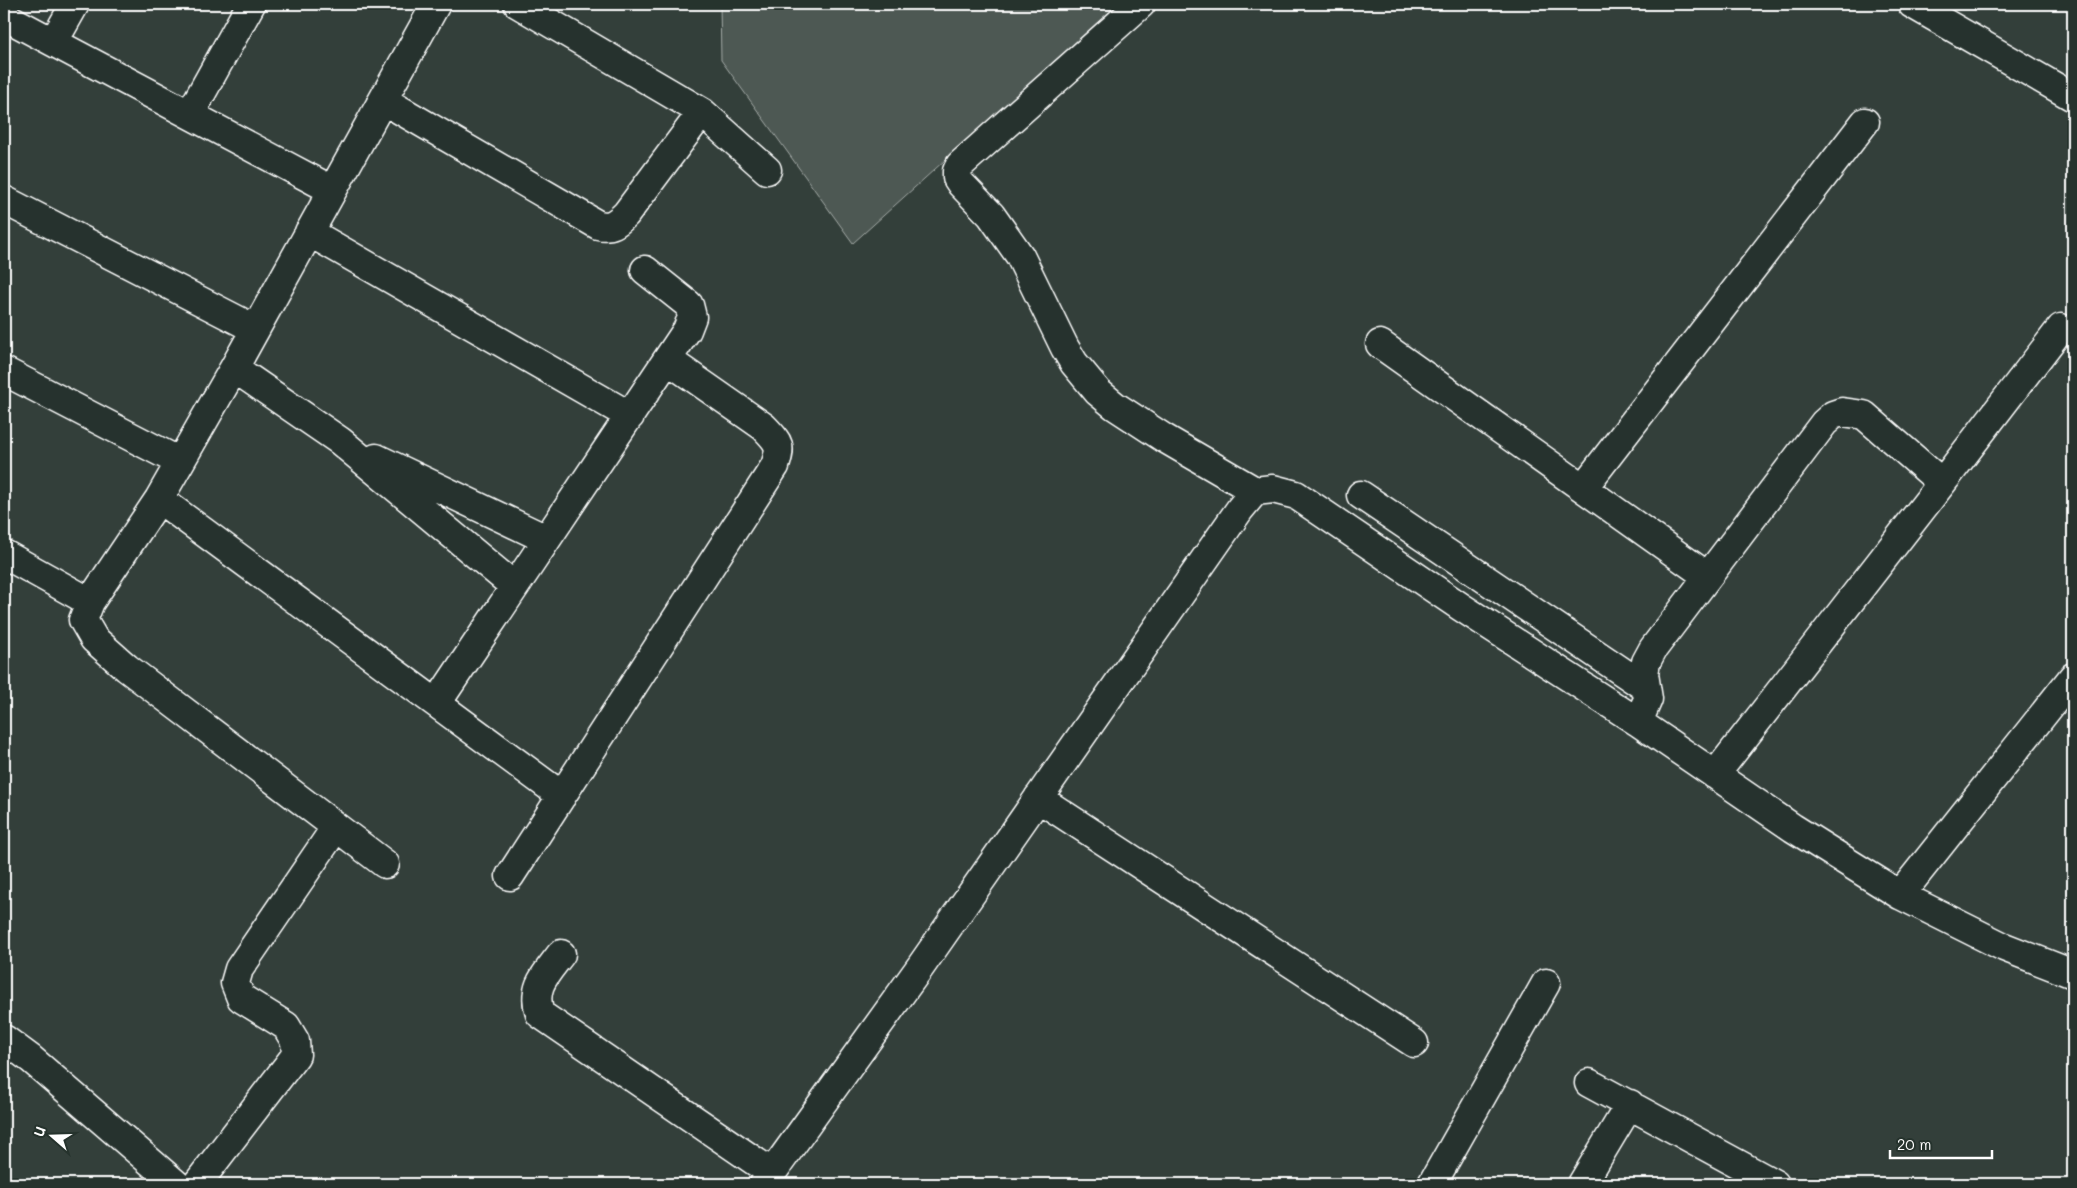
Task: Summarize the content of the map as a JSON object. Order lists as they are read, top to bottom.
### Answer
{
  "scale_bar": "20 m",
  "north": "left"
}
